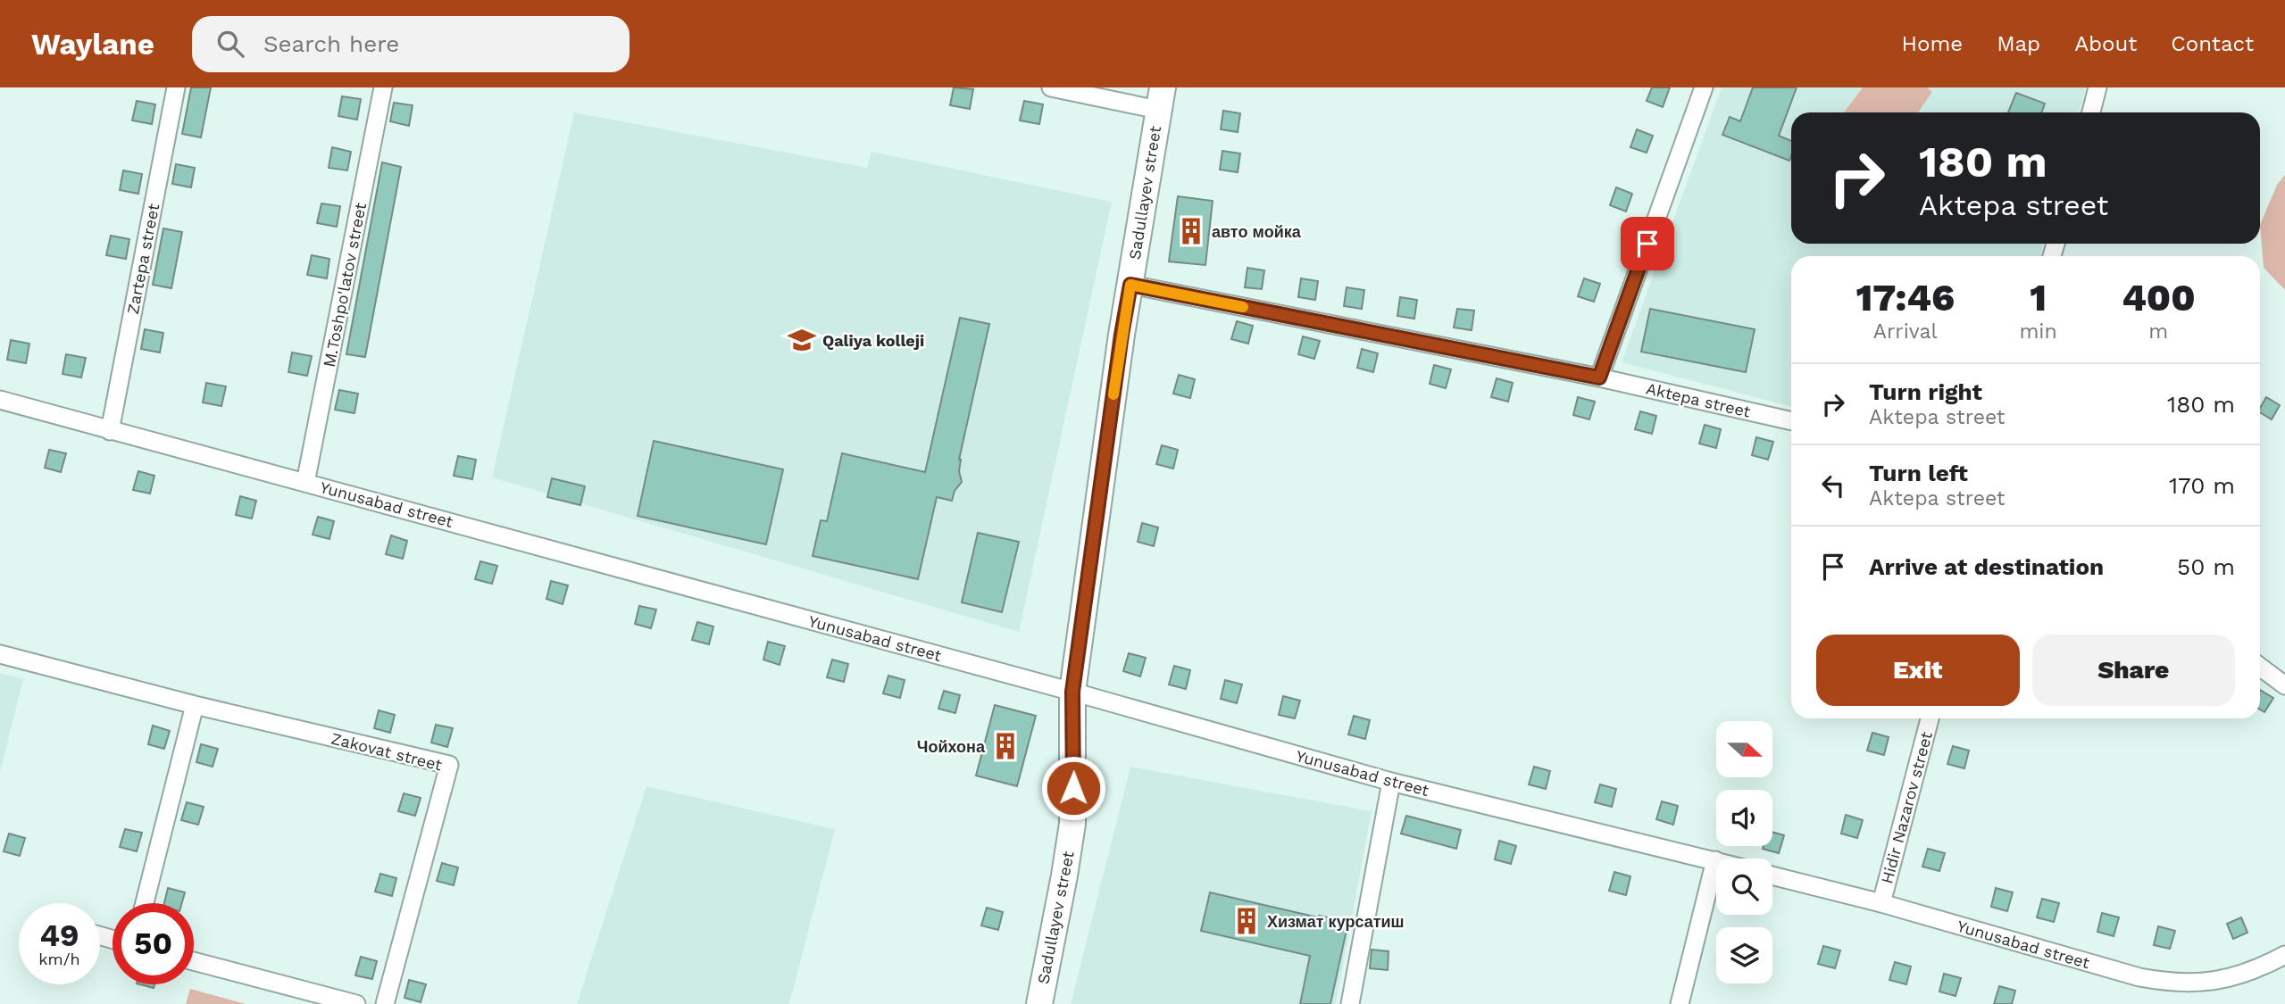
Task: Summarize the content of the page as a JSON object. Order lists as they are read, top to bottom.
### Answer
{
  "streets": {
    "main road": ["Sadullayev street"],
    "street": [
      "Zartepa street",
      "М.Toshpo'latov street",
      "Aktepa street",
      "Yunusabad street",
      "Zakovat street",
      "Hidir Nazarov street"
    ]
  },
  "crossings": [
    ["Sadullayev street", "Aktepa street"],
    ["Sadullayev street", "Yunusabad street"],
    ["Zartepa street", "Yunusabad street"],
    ["М.Toshpo'latov street", "Yunusabad street"],
    ["Yunusabad street", "Hidir Nazarov street"]
  ],
  "places": {
    "building": ["авто мойка", "Чойхона", "Хизмат курсатиш"],
    "school or university": ["Qaliya kolleji"]
  },
  "north": "right",
  "page": {
    "header": "Waylane",
    "search": "Search here",
    "nav": [
      "Home",
      "Map",
      "About",
      "Contact"
    ],
    "turn": ["180 m", "Aktepa street"],
    "eta": [
      "17:46",
      "Arrival",
      "1",
      "min",
      "400",
      "m"
    ],
    "list": [
      {
        "name": "Turn right",
        "note": "Aktepa street",
        "value": "180 m"
      },
      {
        "name": "Turn left",
        "note": "Aktepa street",
        "value": "170 m"
      },
      {
        "name": "Arrive at destination",
        "value": "50 m"
      }
    ],
    "buttons": ["Exit", "Share"],
    "speed": "49 km/h",
    "limit": "50"
  }
}
